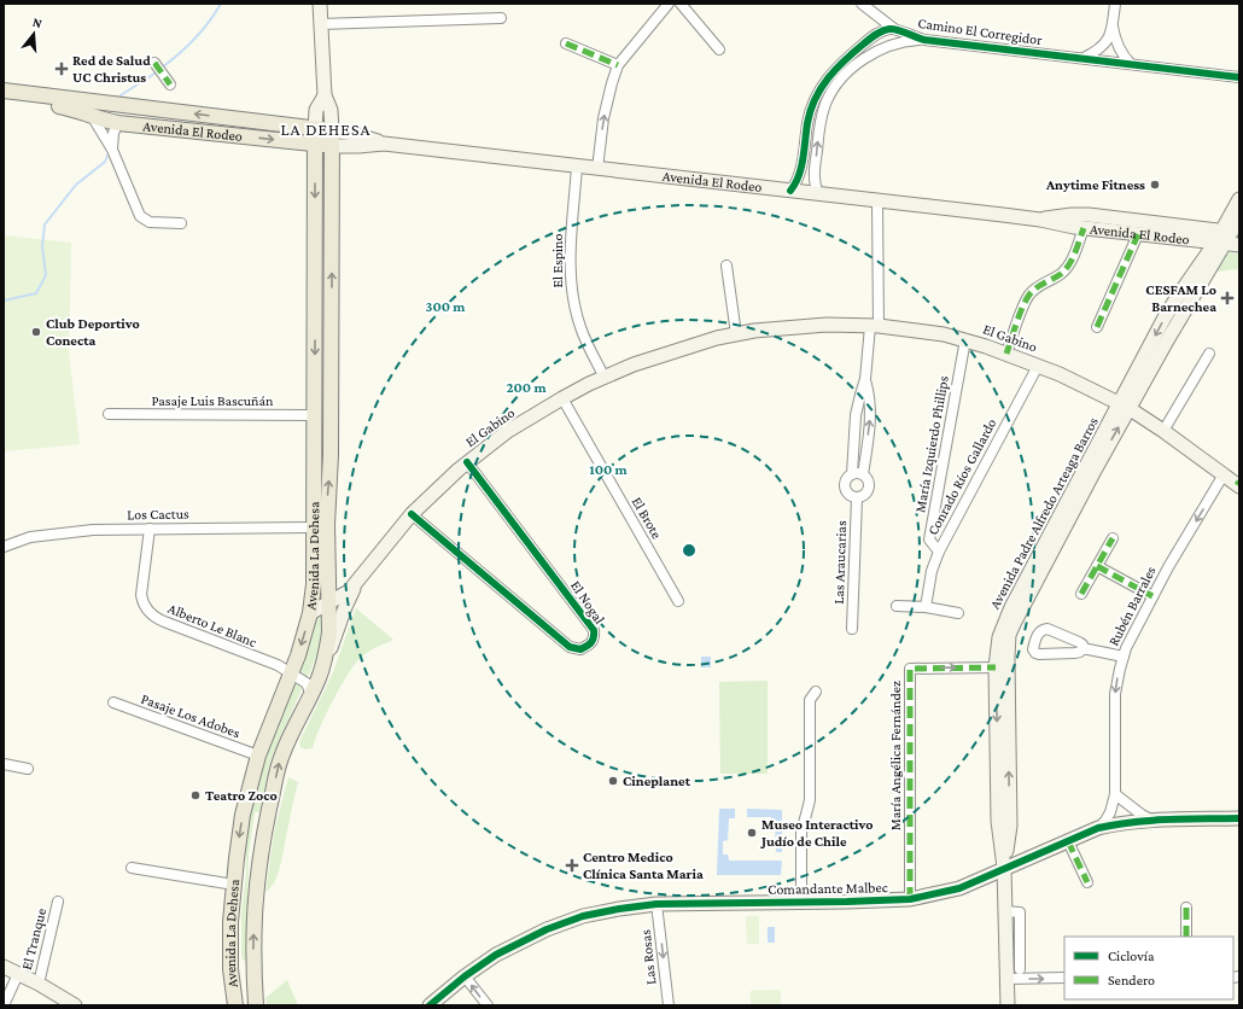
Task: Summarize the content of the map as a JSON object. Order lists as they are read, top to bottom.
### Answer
{
  "streets": {
    "main road": [
      "Avenida El Rodeo",
      "El Gabino",
      "Avenida Padre Alfredo Arteaga Barros",
      "Avenida La Dehesa",
      "Comandante Malbec"
    ],
    "street": [
      "Camino El Corregidor",
      "El Espino",
      "Pasaje Luis Bascuñán",
      "María Izquierdo Phillips",
      "Conrado Ríos Gallardo",
      "Los Cactus",
      "El Brote",
      "Las Araucarias",
      "El Nogal",
      "Rubén Barrales",
      "Alberto Le Blanc",
      "Pasaje Los Adobes",
      "María Angélica Fernández",
      "El Tranque",
      "Las Rosas"
    ]
  },
  "crossings": [
    ["Camino El Corregidor", "Avenida El Rodeo"],
    ["Avenida El Rodeo", "El Espino"],
    ["Avenida El Rodeo", "Avenida Padre Alfredo Arteaga Barros"],
    ["Avenida El Rodeo", "Avenida La Dehesa"],
    ["Avenida El Rodeo", "Las Araucarias"],
    ["El Espino", "El Gabino"],
    ["El Gabino", "María Izquierdo Phillips"],
    ["El Gabino", "Conrado Ríos Gallardo"],
    ["El Gabino", "Avenida Padre Alfredo Arteaga Barros"],
    ["El Gabino", "El Brote"],
    ["El Gabino", "Avenida La Dehesa"],
    ["El Gabino", "Las Araucarias"],
    ["El Gabino", "El Nogal"],
    ["El Gabino", "Rubén Barrales"],
    ["Pasaje Luis Bascuñán", "Avenida La Dehesa"],
    ["María Izquierdo Phillips", "Conrado Ríos Gallardo"],
    ["Avenida Padre Alfredo Arteaga Barros", "María Angélica Fernández"],
    ["Avenida Padre Alfredo Arteaga Barros", "Comandante Malbec"],
    ["Los Cactus", "Avenida La Dehesa"],
    ["Los Cactus", "Alberto Le Blanc"],
    ["Avenida La Dehesa", "Alberto Le Blanc"],
    ["Avenida La Dehesa", "Pasaje Los Adobes"],
    ["Rubén Barrales", "Comandante Malbec"],
    ["María Angélica Fernández", "Comandante Malbec"],
    ["Comandante Malbec", "Las Rosas"]
  ],
  "one_way": ["Rubén Barrales", "Las Rosas"],
  "districts": ["LA DEHESA"],
  "places": {
    "health": ["Red de Salud UC Christus", "CESFAM Lo Barnechea", "Centro Medico Clínica Santa Maria"],
    "other": [
      "Anytime Fitness",
      "Club Deportivo Conecta",
      "Cineplanet",
      "Teatro Zoco",
      "Museo Interactivo Judío de Chile"
    ]
  },
  "legend": ["Ciclovía", "Sendero"],
  "north": "top",
  "rings": ["300 m", "200 m", "100 m"]
}
